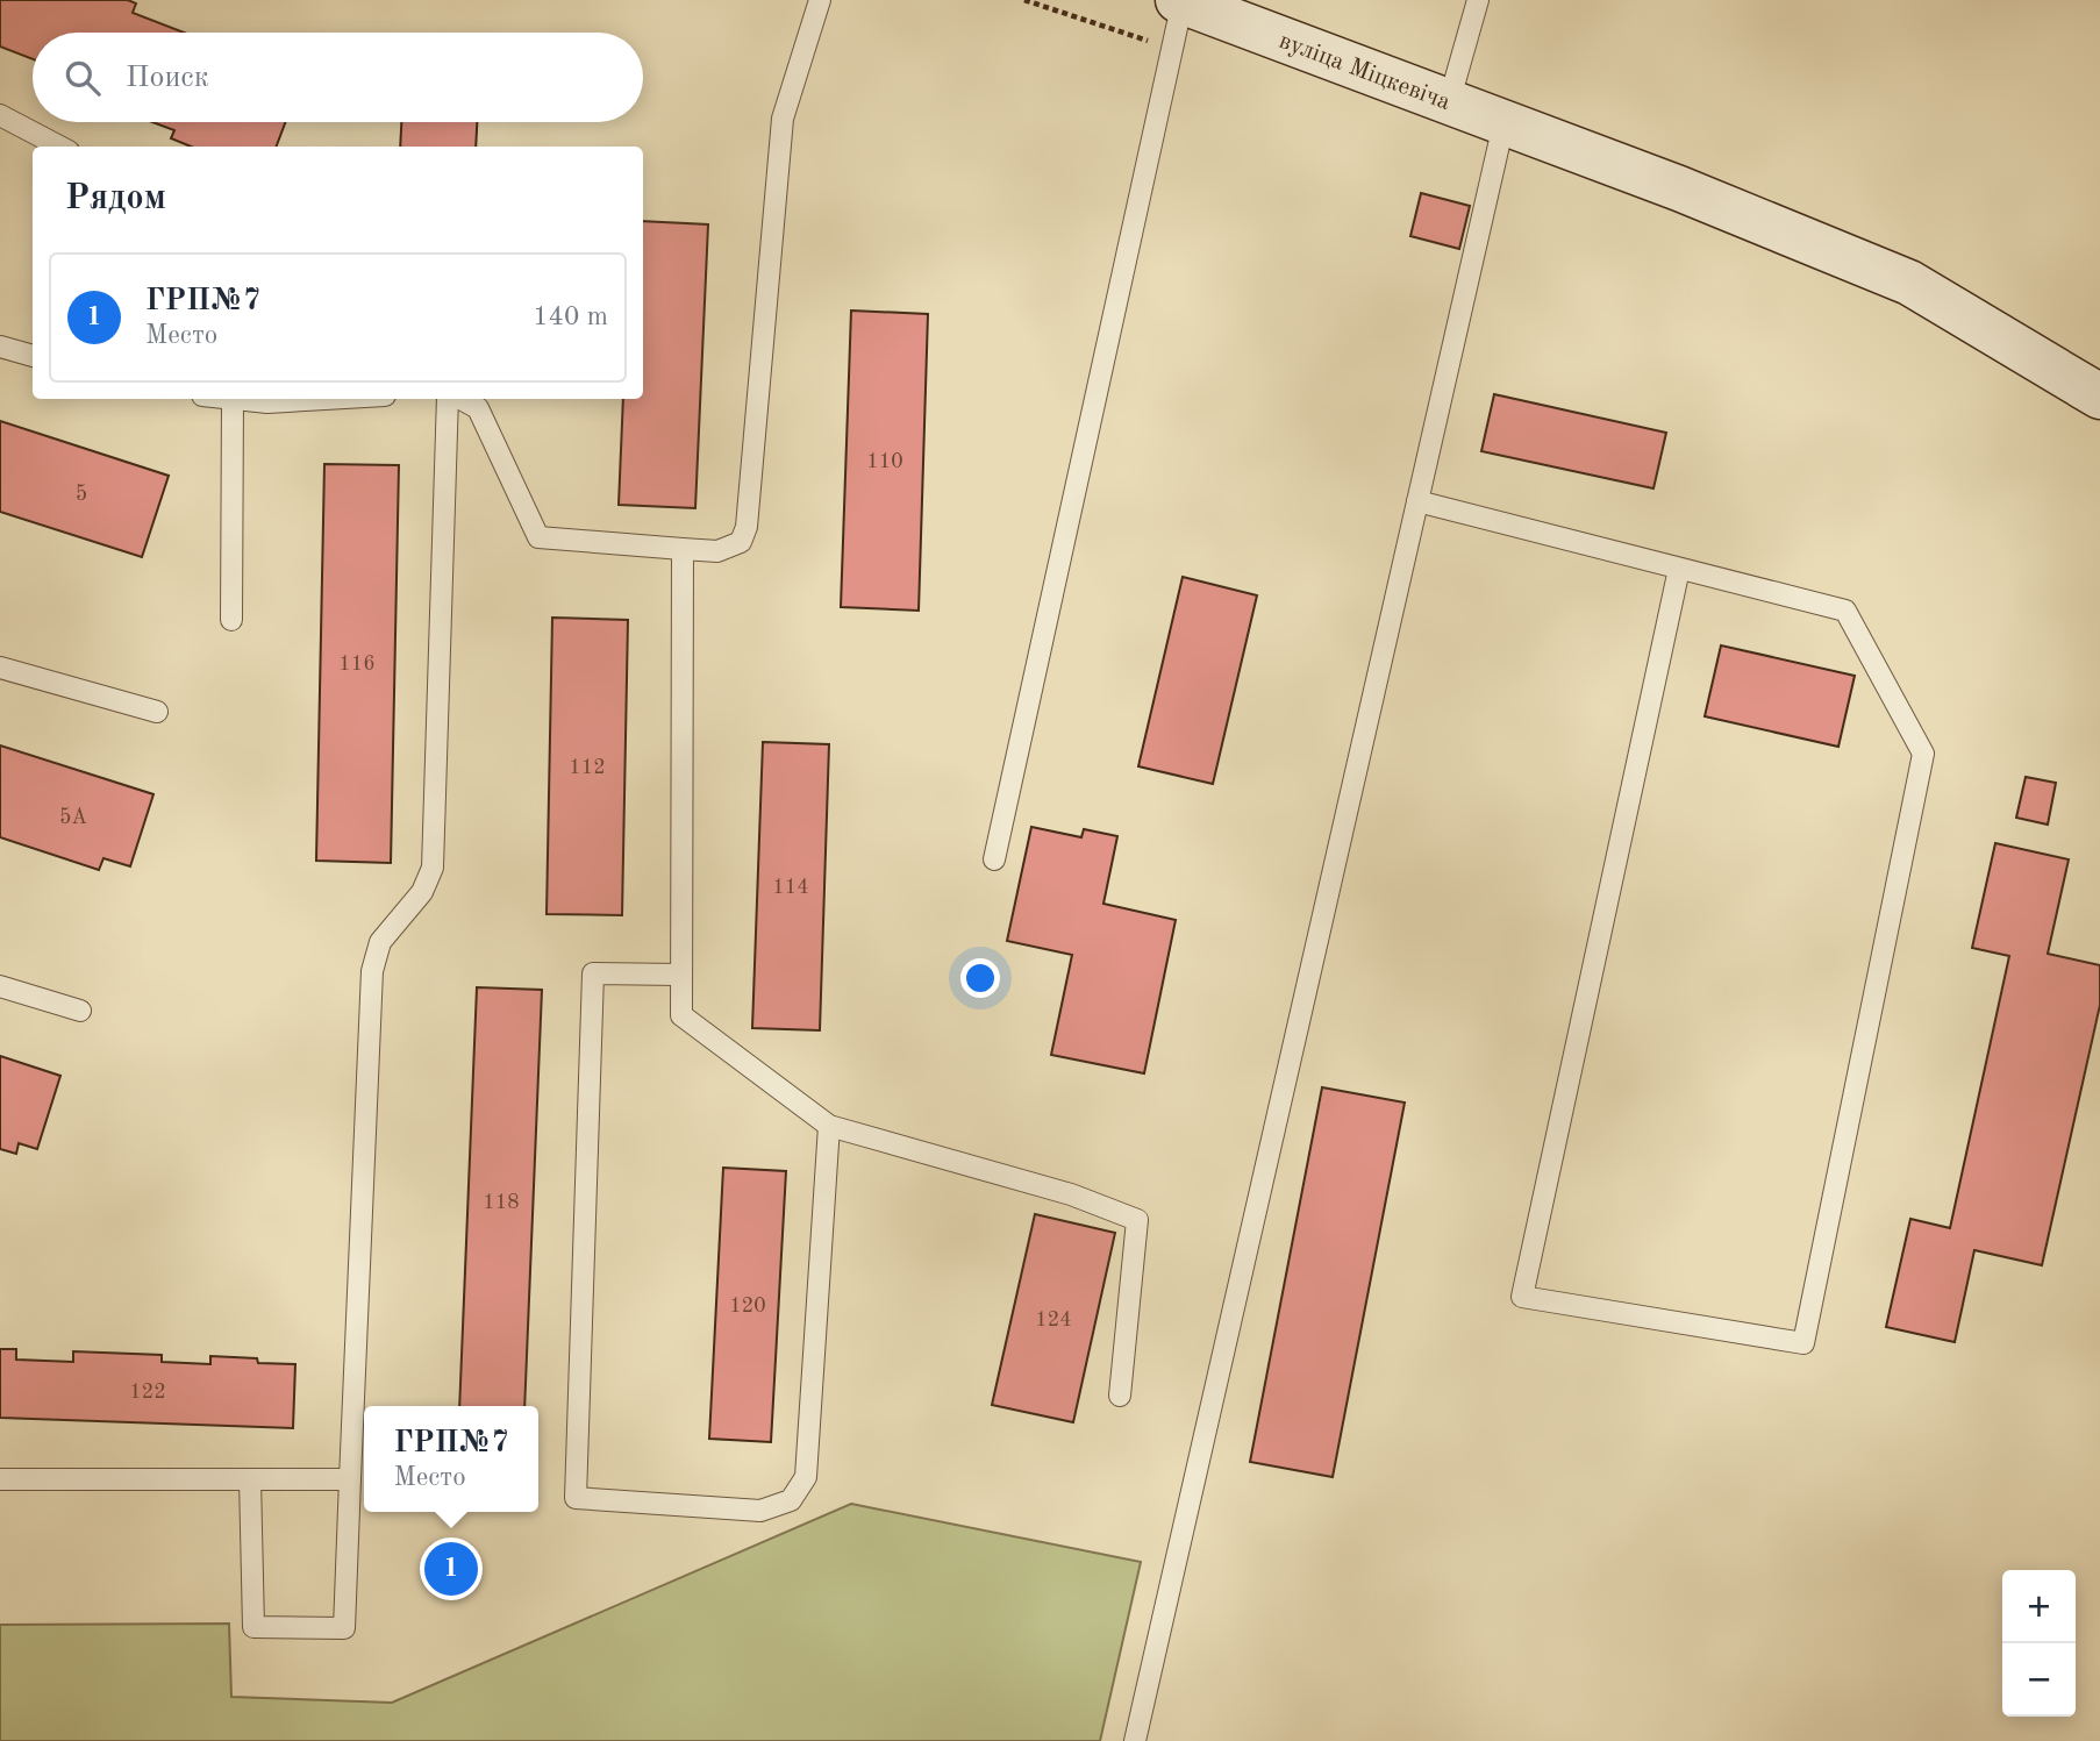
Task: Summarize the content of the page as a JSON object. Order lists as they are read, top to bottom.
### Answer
{
  "streets": {
    "street": ["вуліца Міцкевіча"]
  },
  "house_numbers": [
    "110",
    "5",
    "116",
    "112",
    "5А",
    "114",
    "118",
    "120",
    "124",
    "122"
  ],
  "page": {
    "search": "Поиск",
    "heading": "Рядом",
    "list": [
      {
        "mark": "1",
        "name": "ГРП№7",
        "note": "Место",
        "value": "140 m"
      }
    ],
    "popup": ["ГРП№7", "Место"],
    "pins": "1",
    "map_buttons": ["+", "−"]
  }
}
